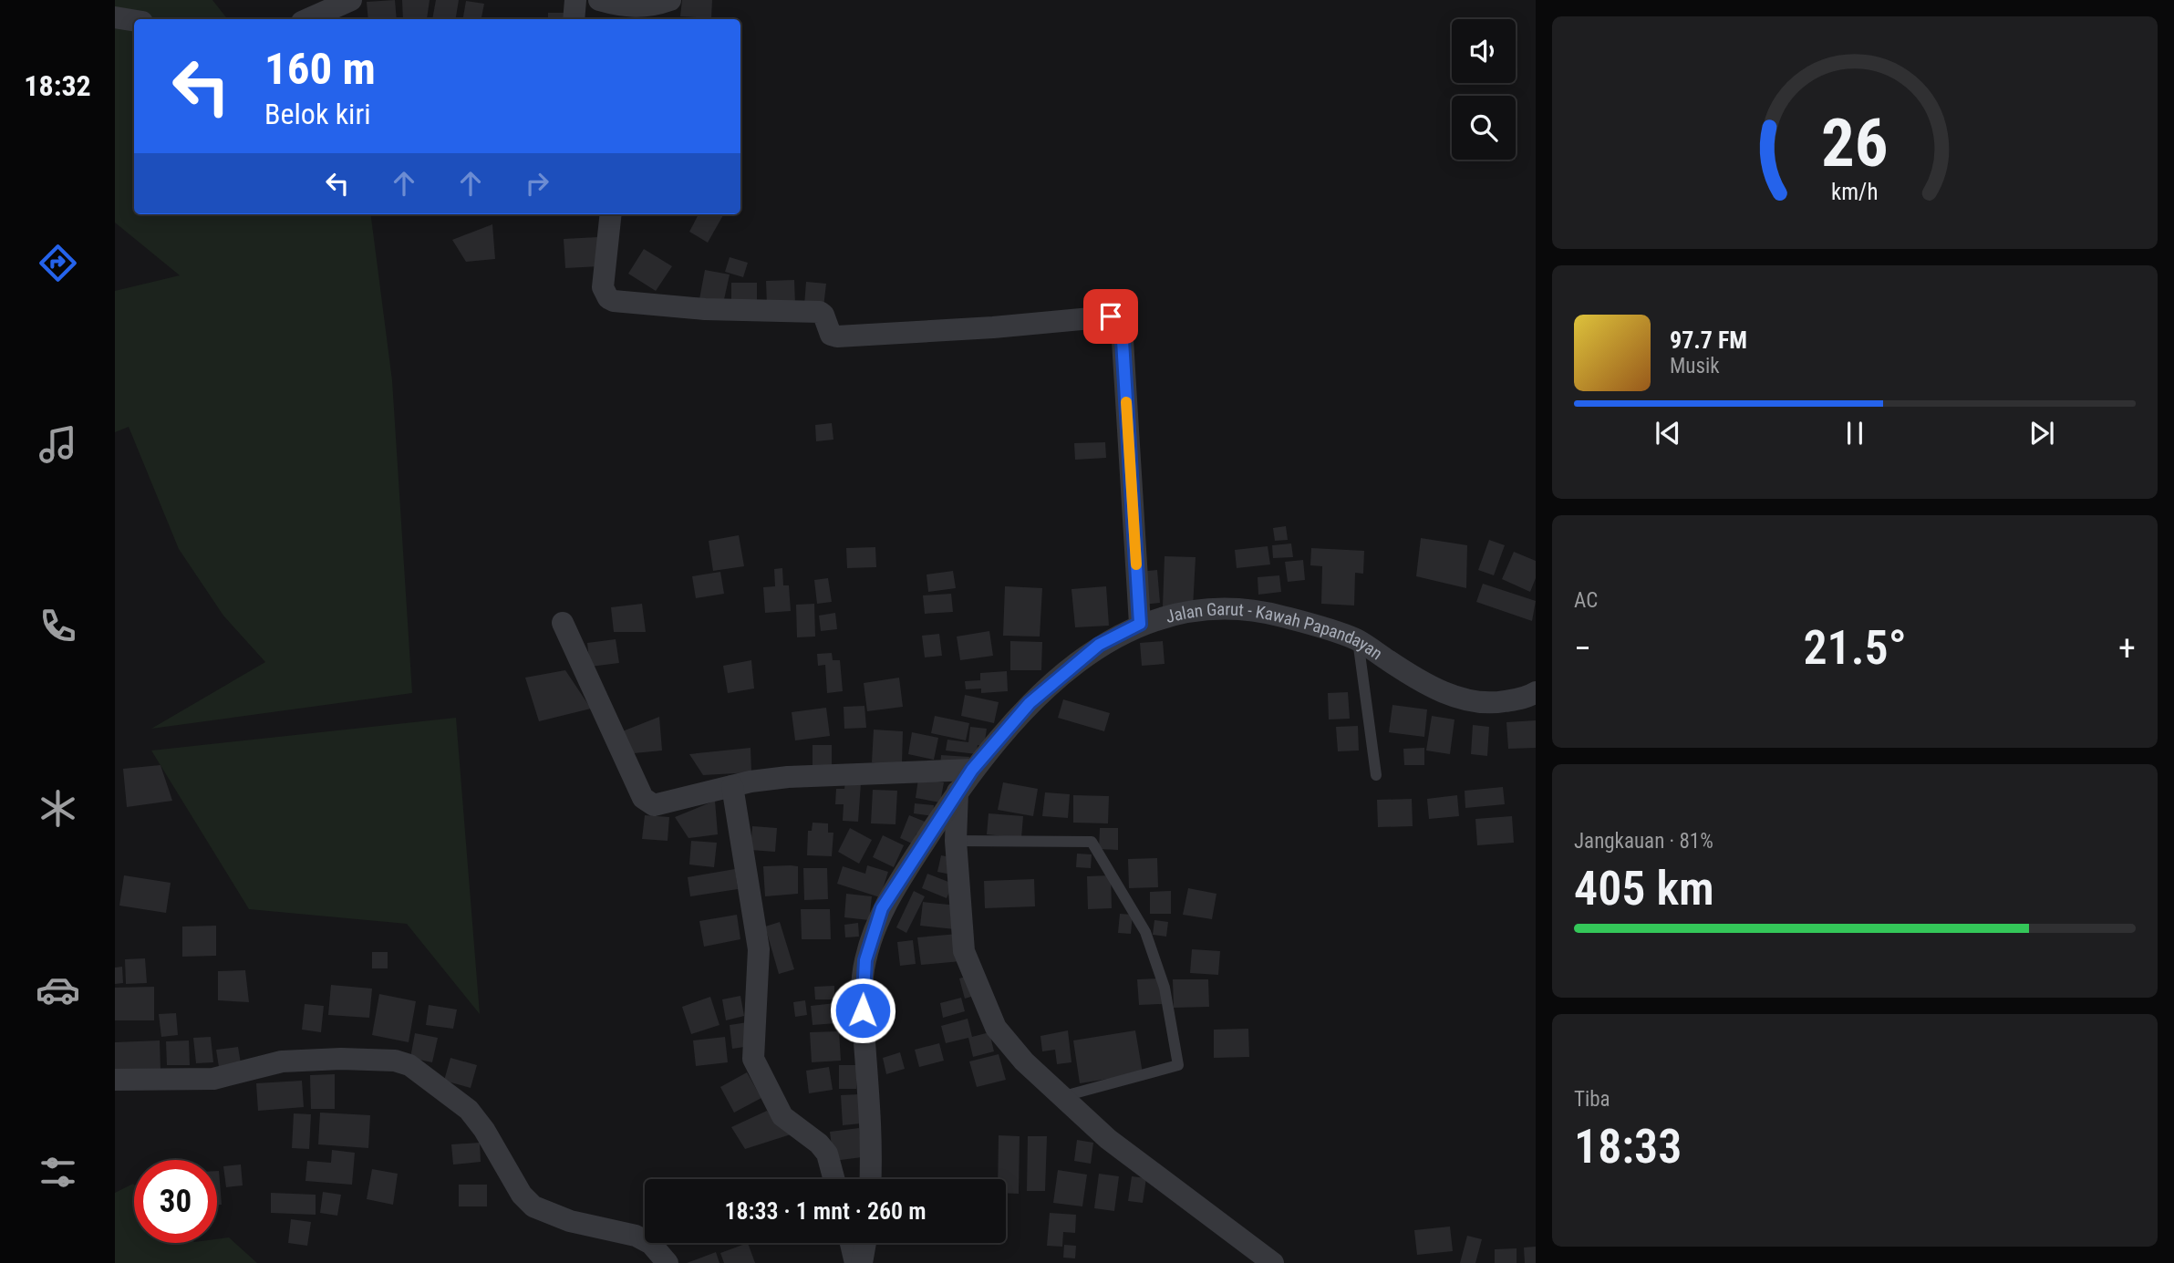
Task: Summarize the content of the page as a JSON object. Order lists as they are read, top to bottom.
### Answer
{
  "streets": {
    "street": ["Jalan Garut - Kawah Papandayan"]
  },
  "page": {
    "tabs": "18:32",
    "turn": ["160 m", "Belok kiri"],
    "song": ["97.7 FM", "Musik"],
    "tile": [
      "AC",
      ["Jangkauan · 81%", "405 km"],
      ["Tiba", "18:33"]
    ],
    "heat": ["−", "21.5°", "+"],
    "limit": "30",
    "trip": "18:33 · 1 mnt · 260 m",
    "gauge": ["26", "km/h"]
  }
}
